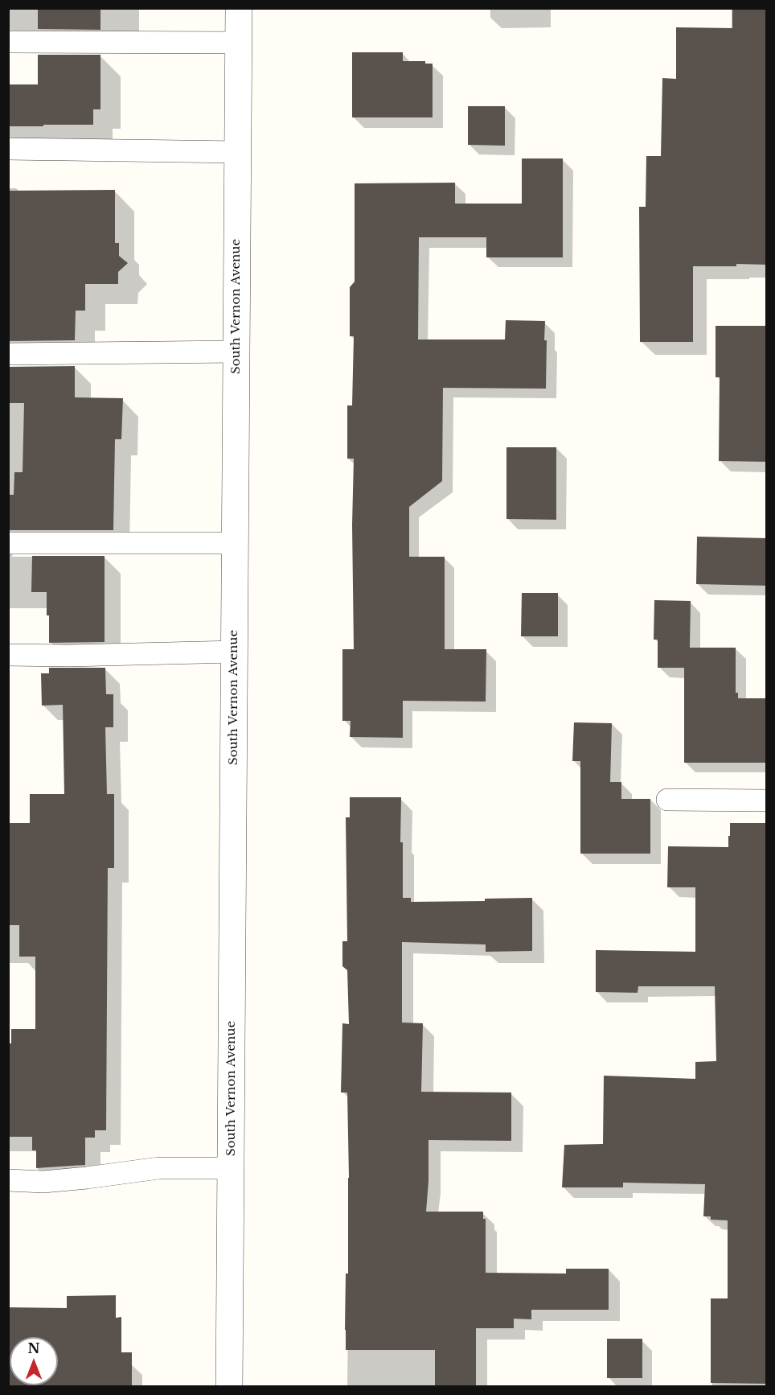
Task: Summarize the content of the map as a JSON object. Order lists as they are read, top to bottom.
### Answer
{
  "streets": {
    "street": ["South Vernon Avenue"]
  },
  "north": "top"
}
